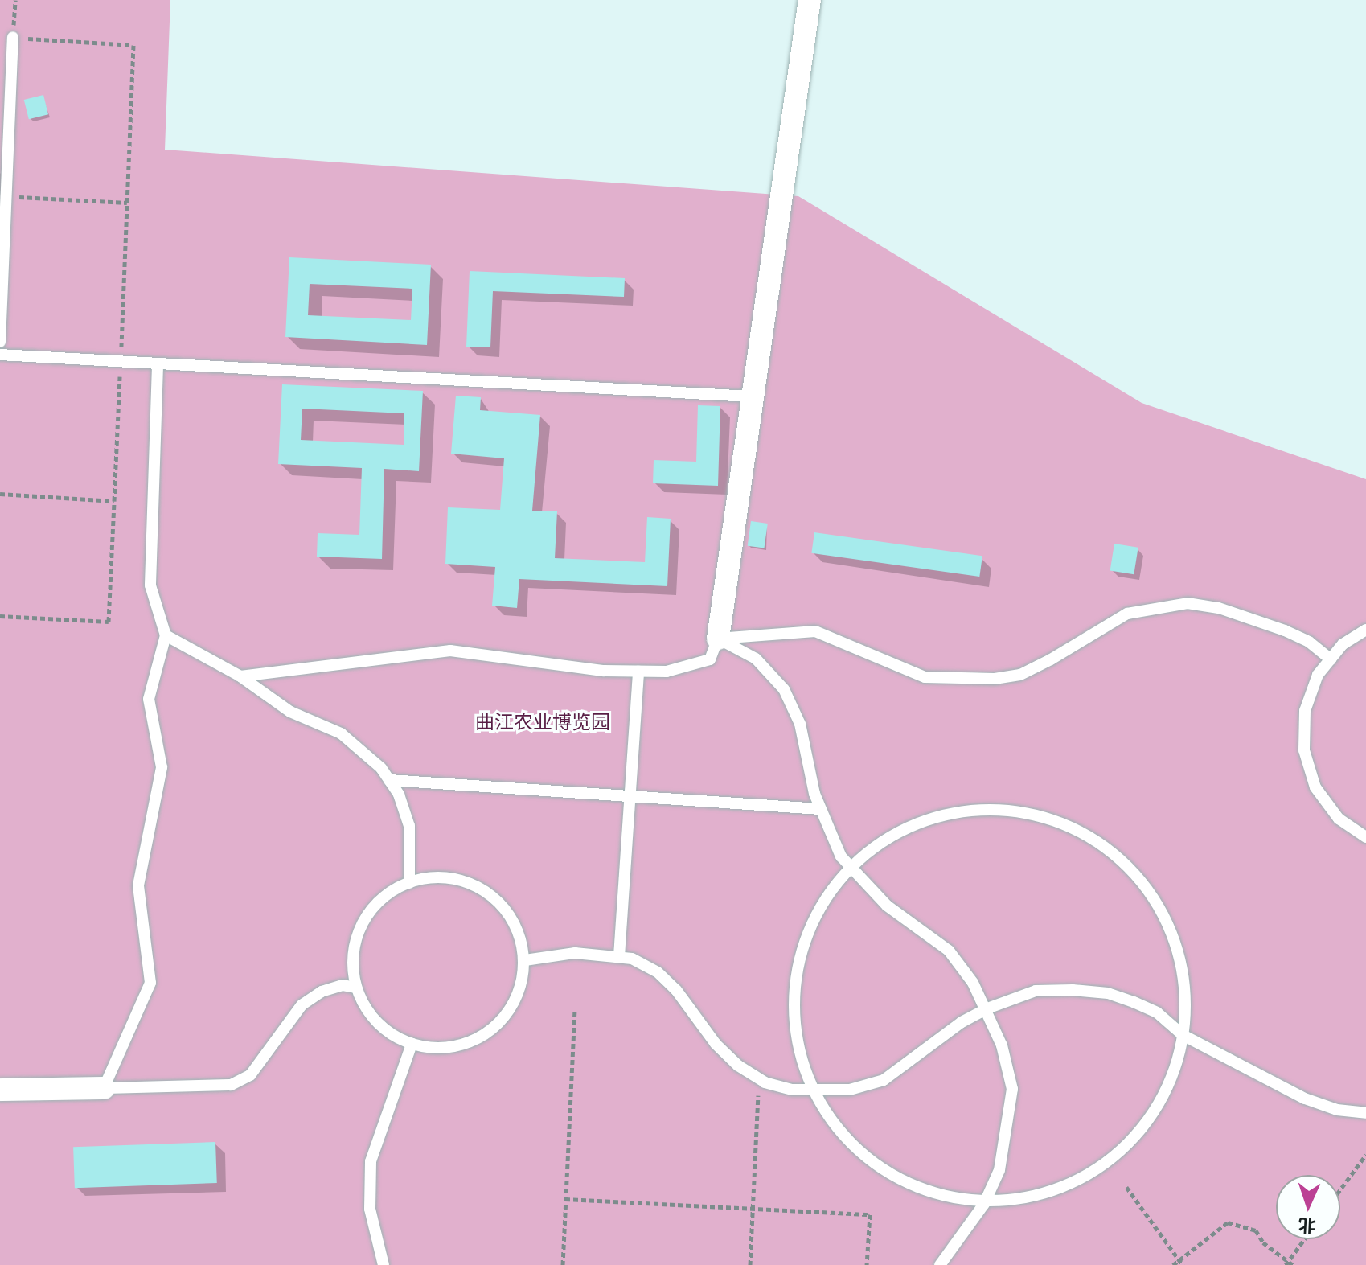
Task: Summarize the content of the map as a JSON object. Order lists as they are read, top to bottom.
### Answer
{
  "parks": ["曲江农业博览园"],
  "north": "bottom"
}
